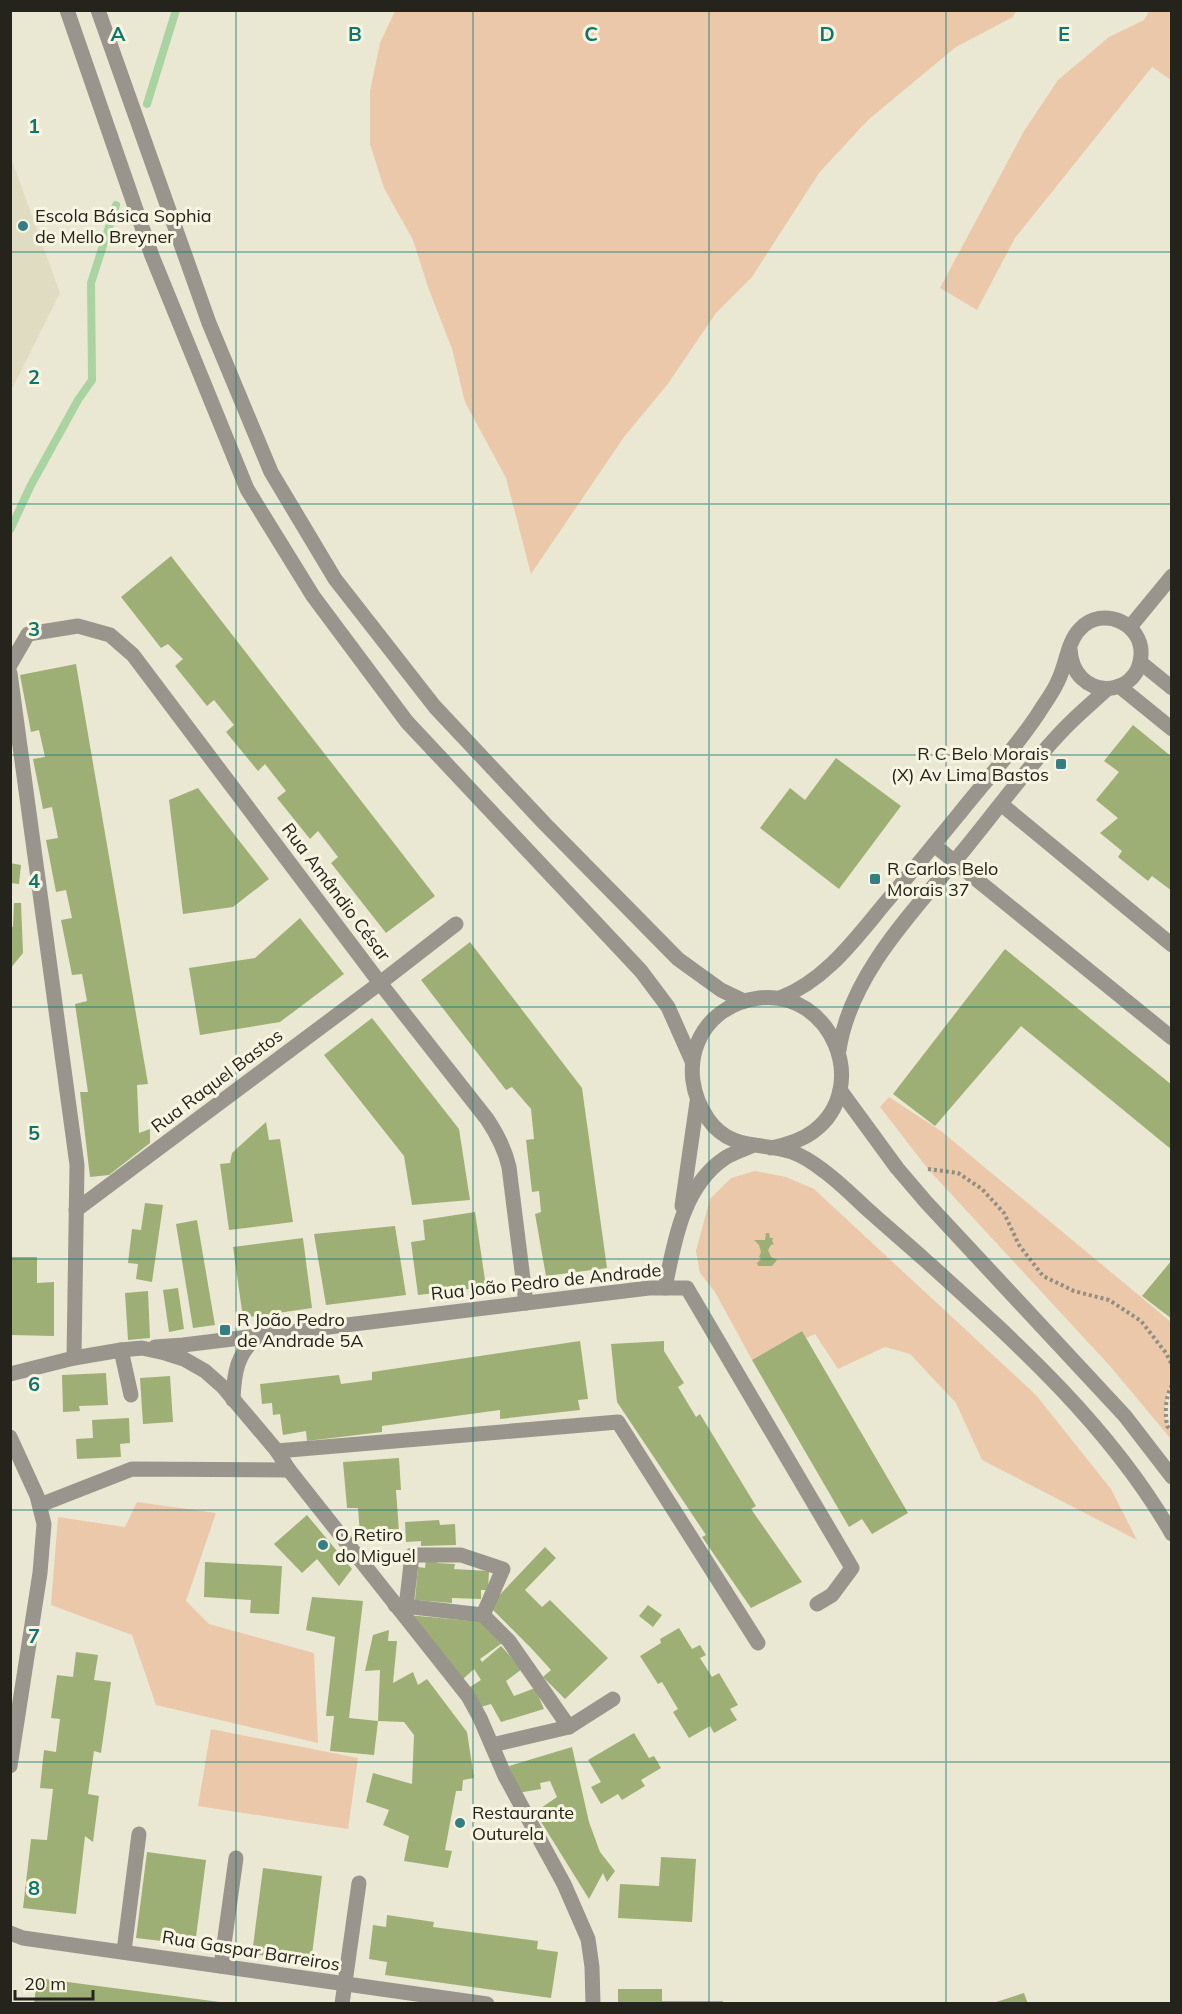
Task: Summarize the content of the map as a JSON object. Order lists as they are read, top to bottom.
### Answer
{
  "streets": {
    "street": [
      "Rua Amândio César",
      "Rua Raquel Bastos",
      "Rua João Pedro de Andrade",
      "Rua Gaspar Barreiros"
    ]
  },
  "crossings": [
    ["Rua Amândio César", "Rua Raquel Bastos"],
    ["Rua Amândio César", "Rua João Pedro de Andrade"]
  ],
  "places": {
    "other": ["Escola Básica Sophia de Mello Breyner", "O Retiro do Miguel", "Restaurante Outurela"],
    "transit": ["R C Belo Morais (X) Av Lima Bastos", "R Carlos Belo Morais 37", "R João Pedro de Andrade 5A"]
  },
  "scale_bar": "20 m",
  "grid": {
    "columns": [
      "A",
      "B",
      "C",
      "D",
      "E"
    ],
    "rows": [
      "1",
      "2",
      "3",
      "4",
      "5",
      "6",
      "7",
      "8"
    ]
  }
}
